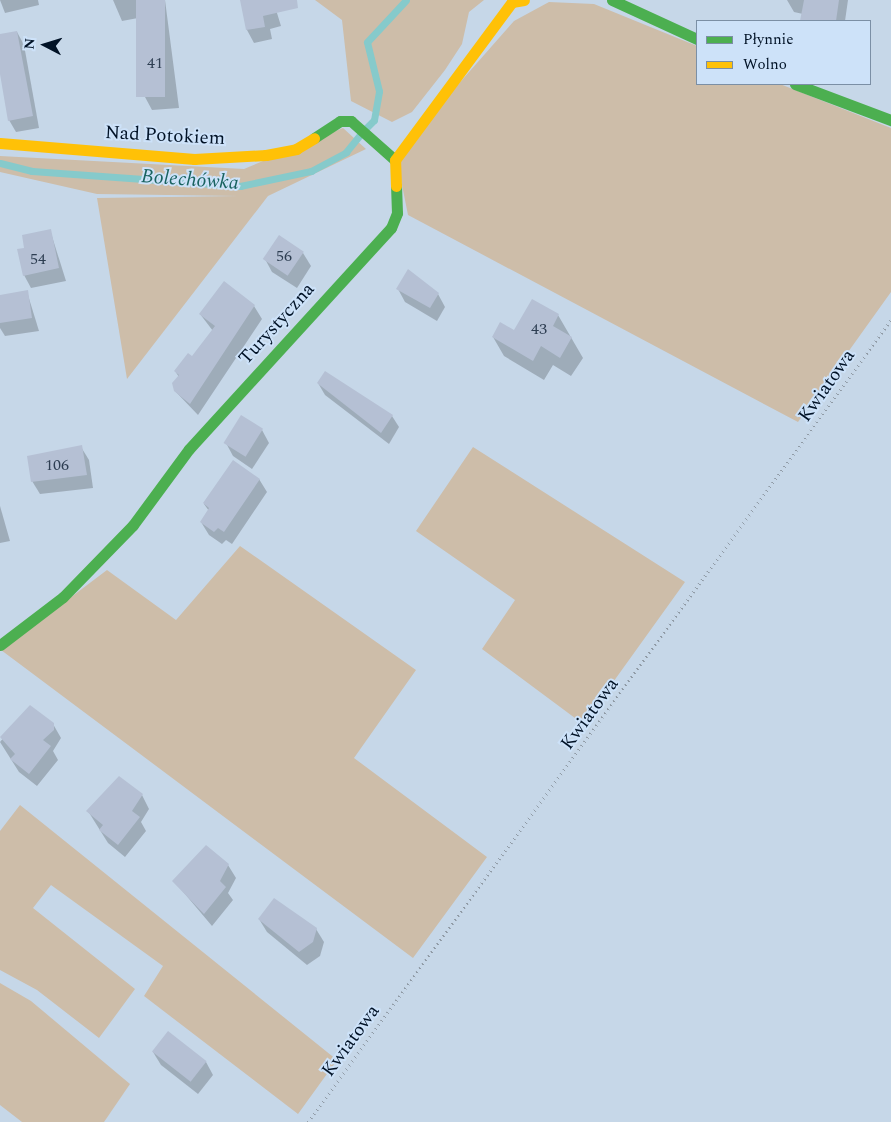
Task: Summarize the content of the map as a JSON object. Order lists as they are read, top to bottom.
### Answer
{
  "streets": {
    "street": ["Nad Potokiem", "Turystyczna"],
    "path": ["Kwiatowa"]
  },
  "crossings": [
    ["Nad Potokiem", "Turystyczna"]
  ],
  "water": ["Bolechówka"],
  "house_numbers": [
    "41",
    "56",
    "54",
    "43",
    "106"
  ],
  "legend": ["Płynnie", "Wolno"],
  "north": "left"
}
